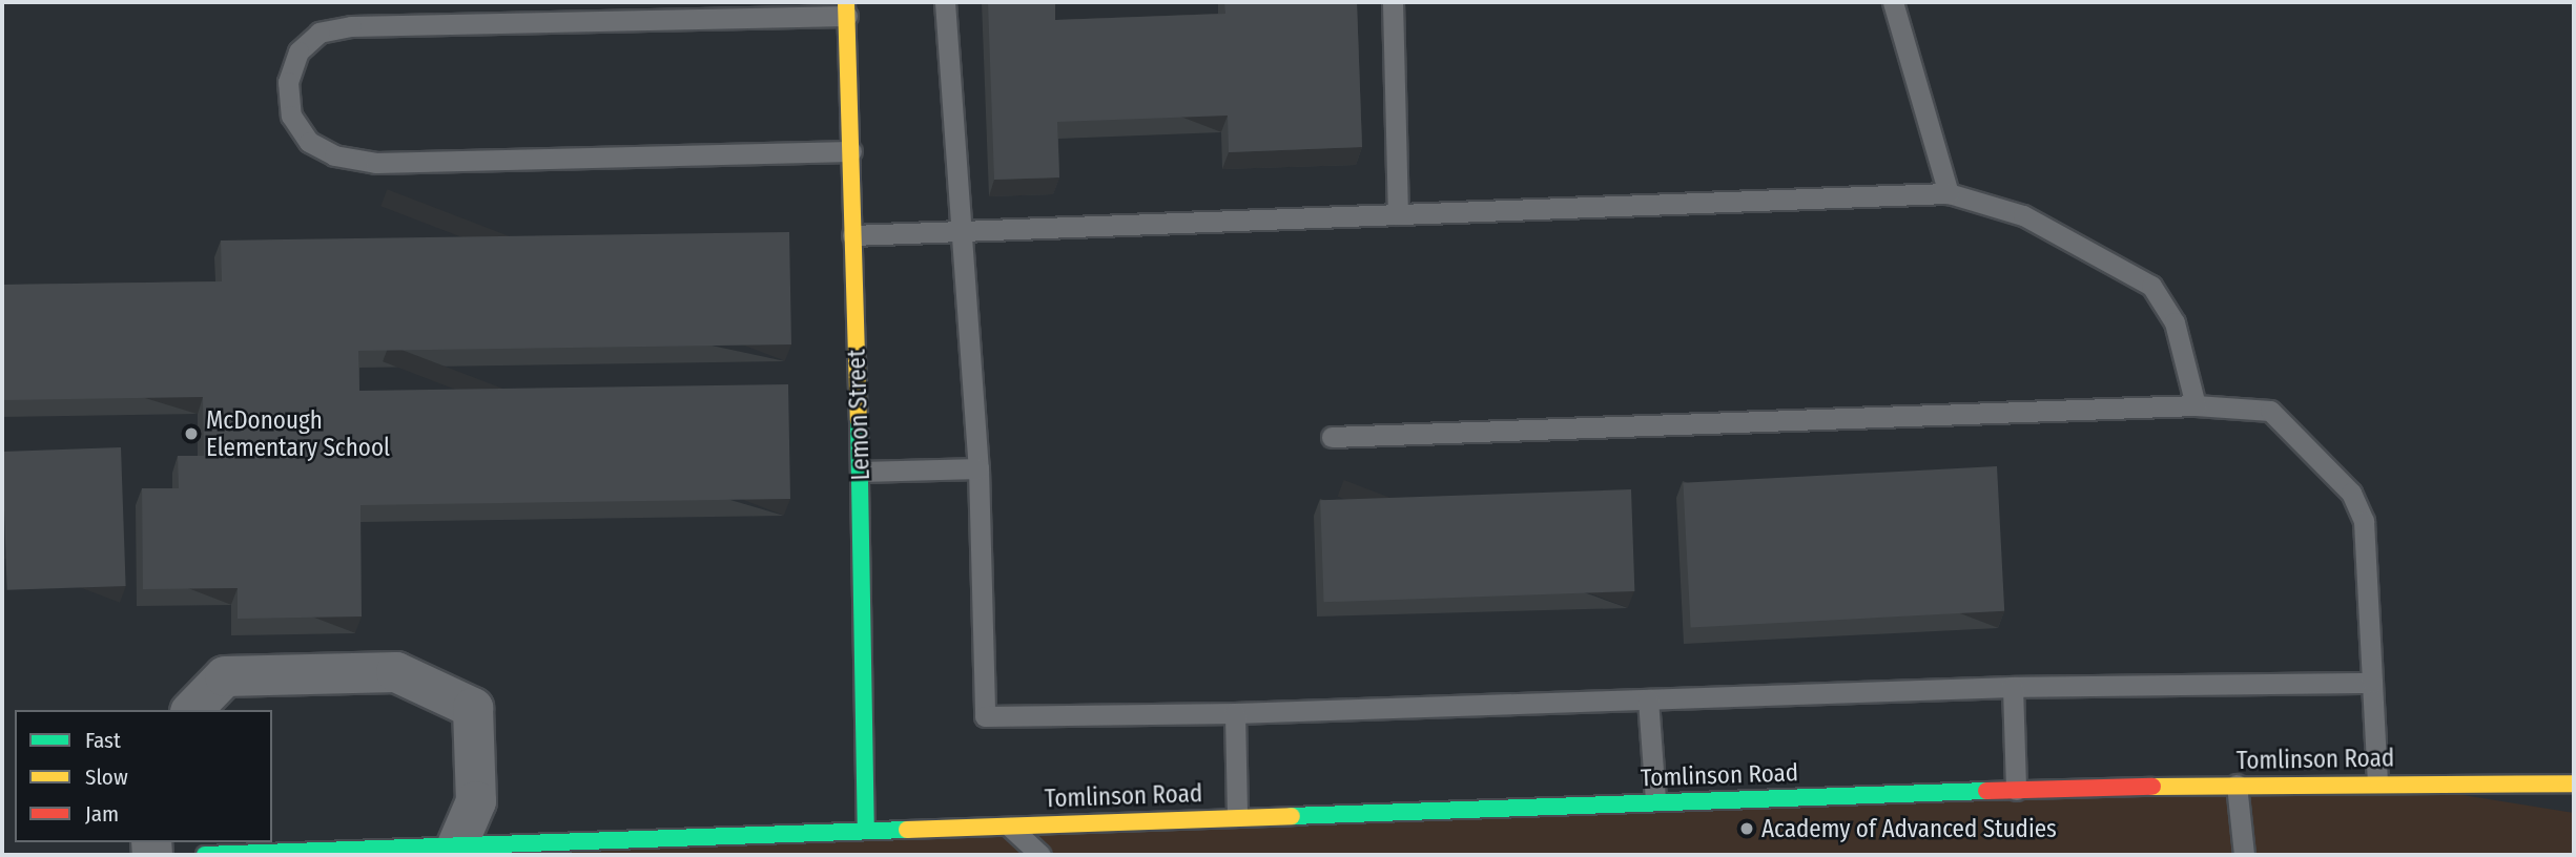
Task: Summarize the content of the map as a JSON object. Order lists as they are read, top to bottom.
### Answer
{
  "streets": {
    "street": ["Lemon Street", "Tomlinson Road"]
  },
  "crossings": [
    ["Lemon Street", "Tomlinson Road"]
  ],
  "places": ["McDonough Elementary School", "Academy of Advanced Studies"],
  "legend": ["Fast", "Slow", "Jam"]
}
